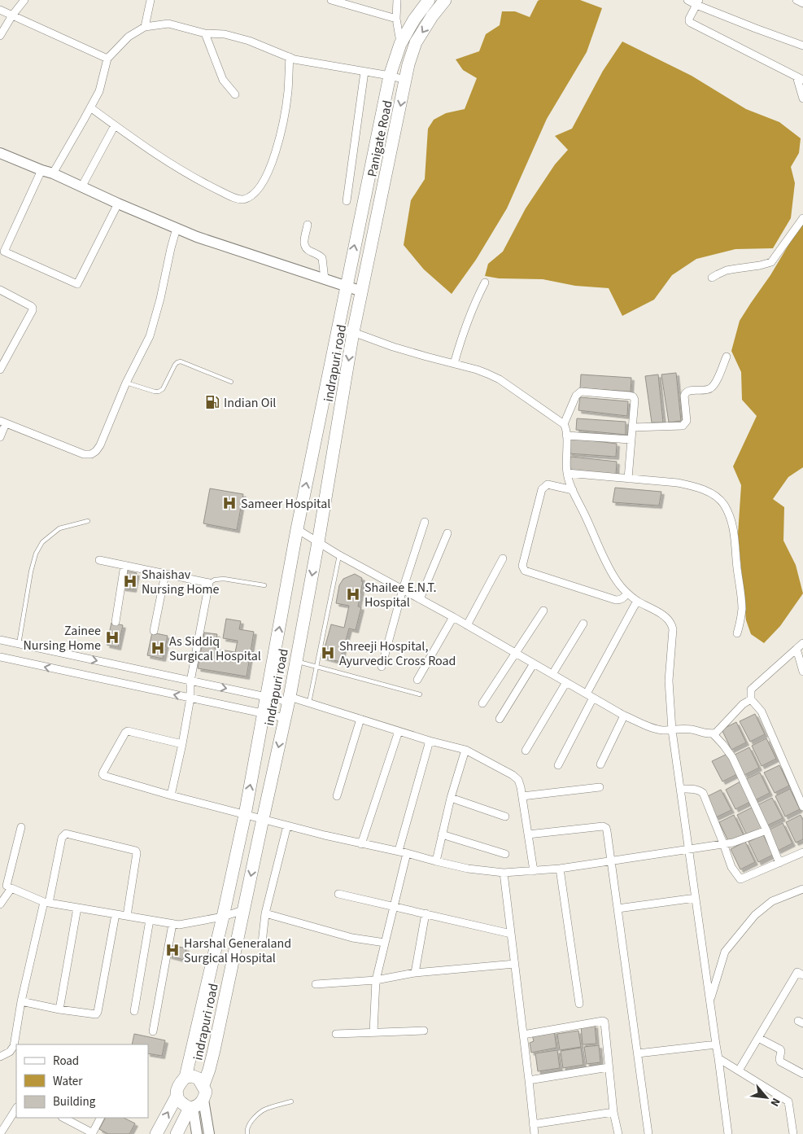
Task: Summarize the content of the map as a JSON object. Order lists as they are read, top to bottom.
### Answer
{
  "streets": {
    "main road": ["Panigate Road", "indrapuri road"]
  },
  "crossings": [
    ["Panigate Road", "indrapuri road"]
  ],
  "places": {
    "fuel station": ["Indian Oil"],
    "hospital": [
      "Sameer Hospital",
      "Shaishav Nursing Home",
      "Shailee E.N.T. Hospital",
      "Zainee Nursing Home",
      "As Siddiq Surgical Hospital",
      "Shreeji Hospital, Ayurvedic Cross Road",
      "Harshal Generaland Surgical Hospital"
    ]
  },
  "legend": ["Road", "Water", "Building"],
  "north": "bottom right"
}
